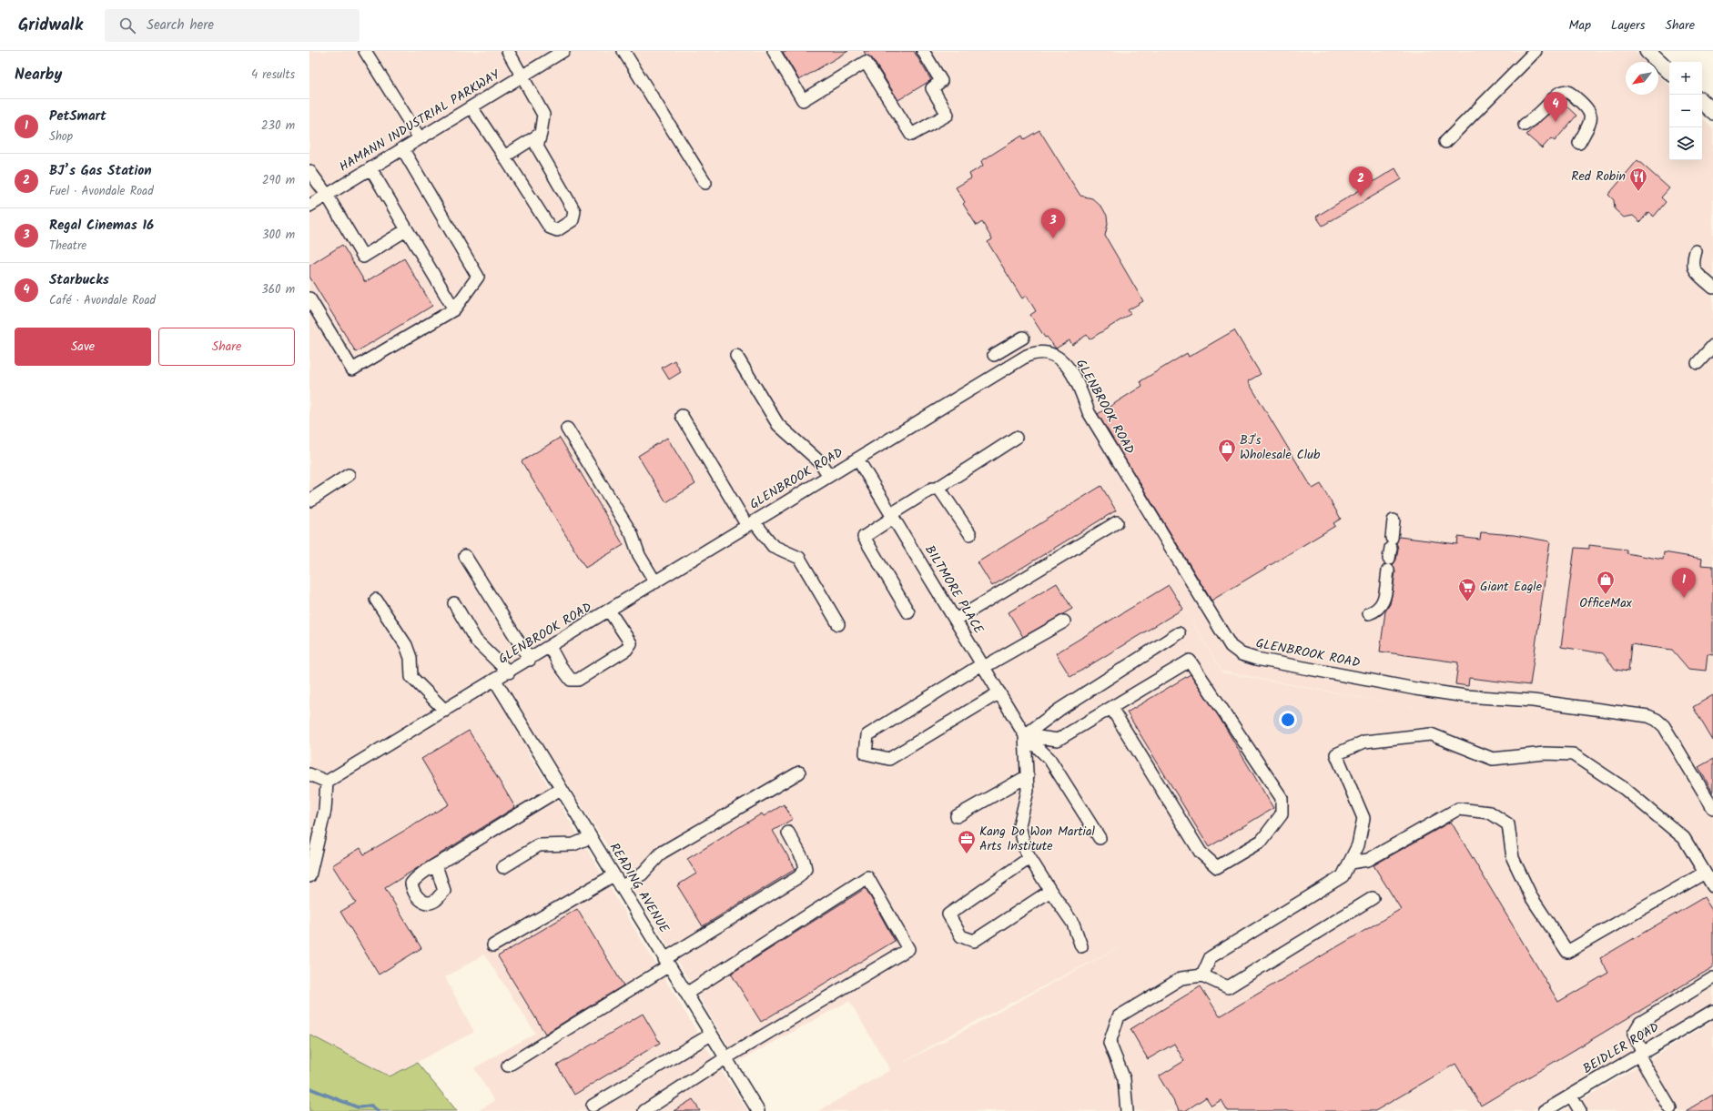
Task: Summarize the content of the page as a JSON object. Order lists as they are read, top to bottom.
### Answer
{
  "streets": {
    "street": [
      "HAMANN INDUSTRIAL PARKWAY",
      "GLENBROOK ROAD",
      "BILTMORE PLACE",
      "READING AVENUE",
      "BEIDLER ROAD"
    ]
  },
  "crossings": [
    ["GLENBROOK ROAD", "BILTMORE PLACE"],
    ["GLENBROOK ROAD", "READING AVENUE"]
  ],
  "places": {
    "restaurant": ["Red Robin"],
    "shop": ["BJ's Wholesale Club", "OfficeMax"],
    "supermarket": ["Giant Eagle"],
    "office": ["Kang Do Won Martial Arts Institute"]
  },
  "north": "bottom left",
  "page": {
    "header": "Gridwalk",
    "search": "Search here",
    "nav": ["Map", "Layers", "Share"],
    "heading": ["Nearby", "4 results"],
    "map_buttons": ["+", "−"],
    "pins": [
      "4",
      "2",
      "3",
      "1"
    ],
    "list": [
      {
        "mark": "1",
        "name": "PetSmart",
        "note": "Shop",
        "value": "230 m"
      },
      {
        "mark": "2",
        "name": "BJ’s Gas Station",
        "note": "Fuel · Avondale Road",
        "value": "290 m"
      },
      {
        "mark": "3",
        "name": "Regal Cinemas 16",
        "note": "Theatre",
        "value": "300 m"
      },
      {
        "mark": "4",
        "name": "Starbucks",
        "note": "Café · Avondale Road",
        "value": "360 m"
      }
    ],
    "buttons": ["Save", "Share"]
  }
}
